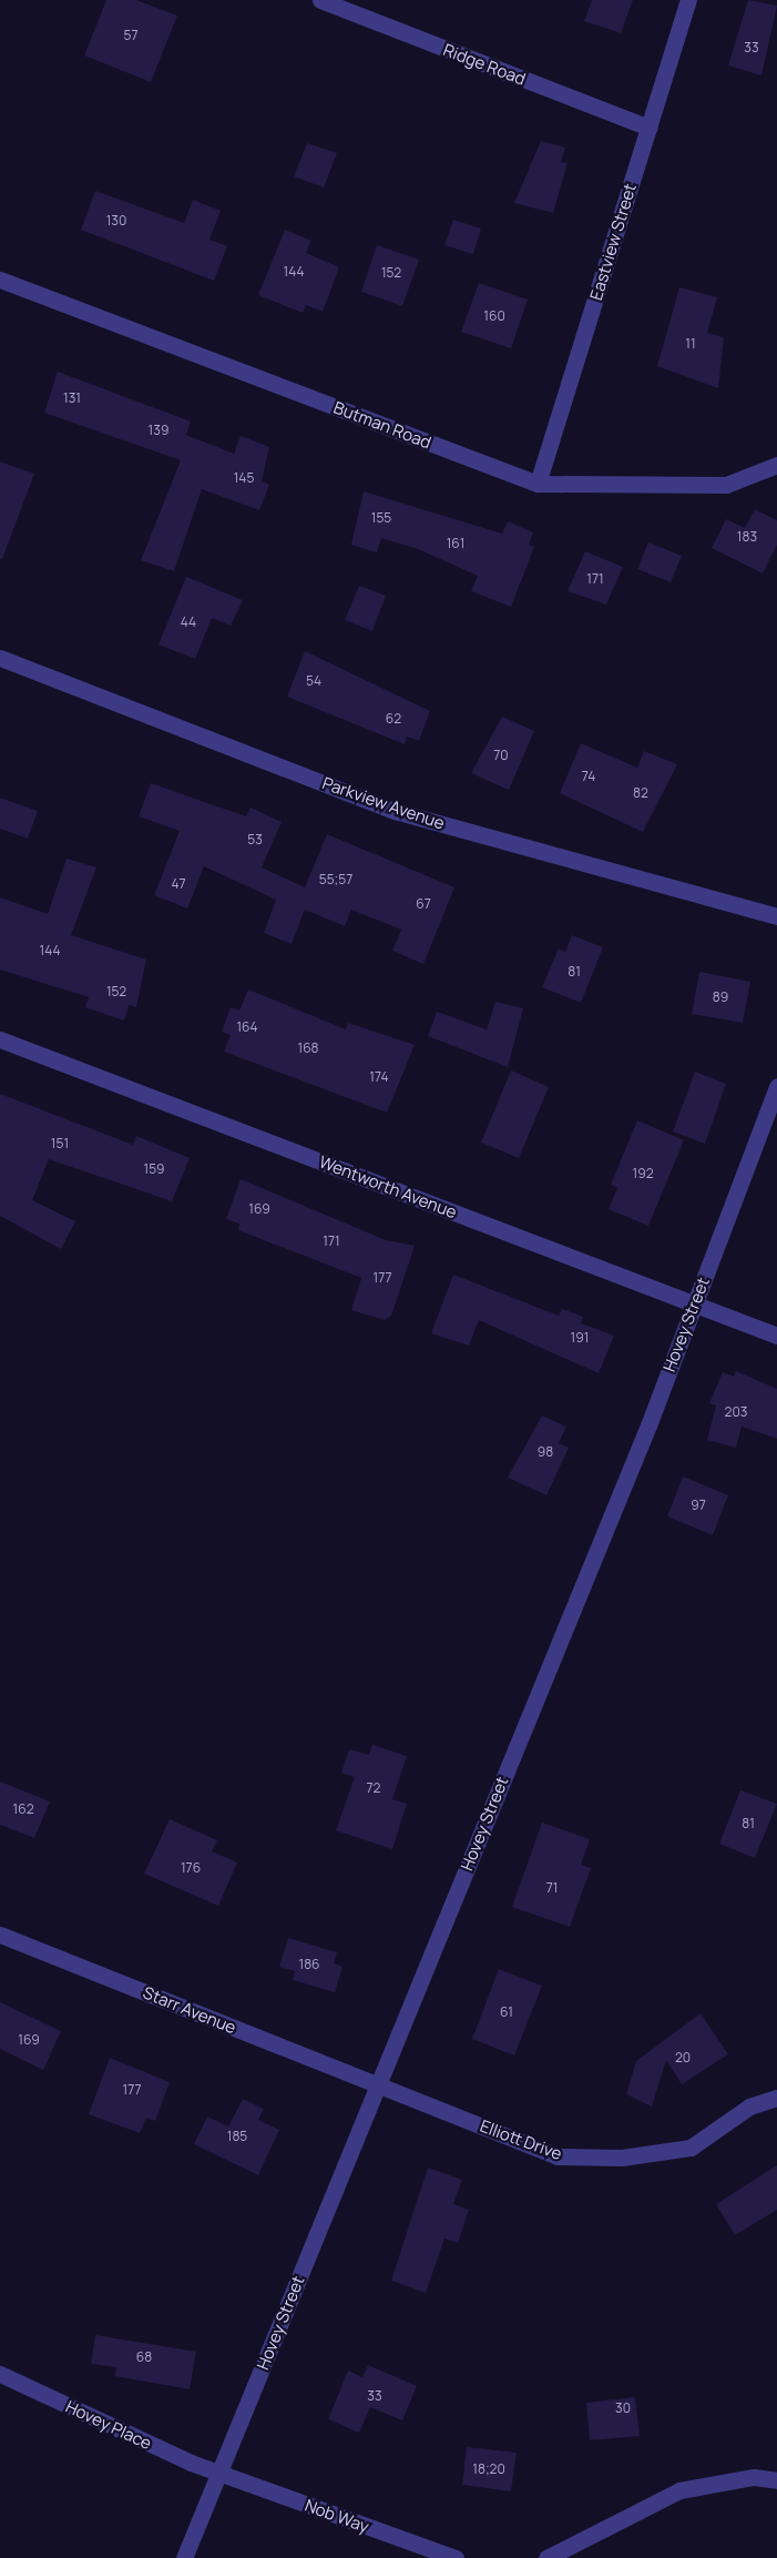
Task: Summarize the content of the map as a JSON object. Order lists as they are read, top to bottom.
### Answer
{
  "streets": {
    "street": [
      "Ridge Road",
      "Eastview Street",
      "Butman Road",
      "Parkview Avenue",
      "Wentworth Avenue",
      "Hovey Street",
      "Starr Avenue",
      "Elliott Drive",
      "Hovey Place",
      "Nob Way"
    ]
  },
  "crossings": [
    ["Ridge Road", "Eastview Street"],
    ["Eastview Street", "Butman Road"],
    ["Wentworth Avenue", "Hovey Street"],
    ["Hovey Street", "Starr Avenue"],
    ["Hovey Street", "Elliott Drive"],
    ["Hovey Street", "Hovey Place"],
    ["Hovey Street", "Nob Way"],
    ["Starr Avenue", "Elliott Drive"],
    ["Hovey Place", "Nob Way"]
  ],
  "house_numbers": [
    "57",
    "33",
    "130",
    "144",
    "152",
    "160",
    "11",
    "131",
    "139",
    "145",
    "155",
    "183",
    "161",
    "171",
    "44",
    "54",
    "62",
    "70",
    "74",
    "82",
    "53",
    "55;57",
    "47",
    "67",
    "144",
    "81",
    "152",
    "89",
    "164",
    "168",
    "174",
    "151",
    "159",
    "192",
    "169",
    "171",
    "177",
    "191",
    "203",
    "98",
    "97",
    "72",
    "162",
    "81",
    "176",
    "71",
    "186",
    "61",
    "169",
    "20",
    "177",
    "185",
    "68",
    "33",
    "30",
    "18;20"
  ]
}
